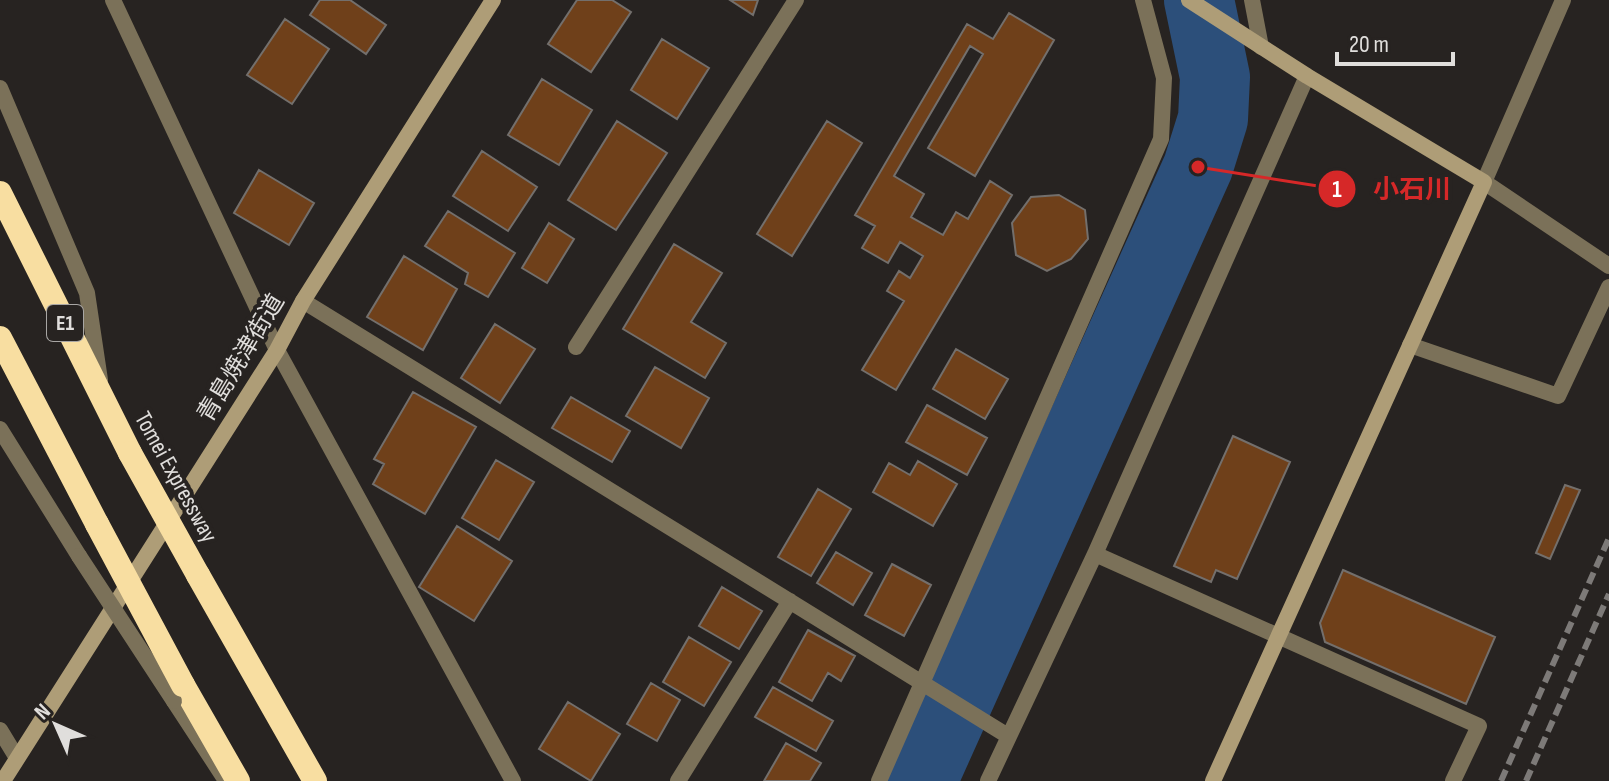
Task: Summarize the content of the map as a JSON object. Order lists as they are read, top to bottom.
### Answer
{
  "streets": {
    "highway": ["E1", "Tomei Expressway"],
    "street": ["青島焼津街道"]
  },
  "places": ["小石川"],
  "scale_bar": "20 m",
  "north": "top left"
}
